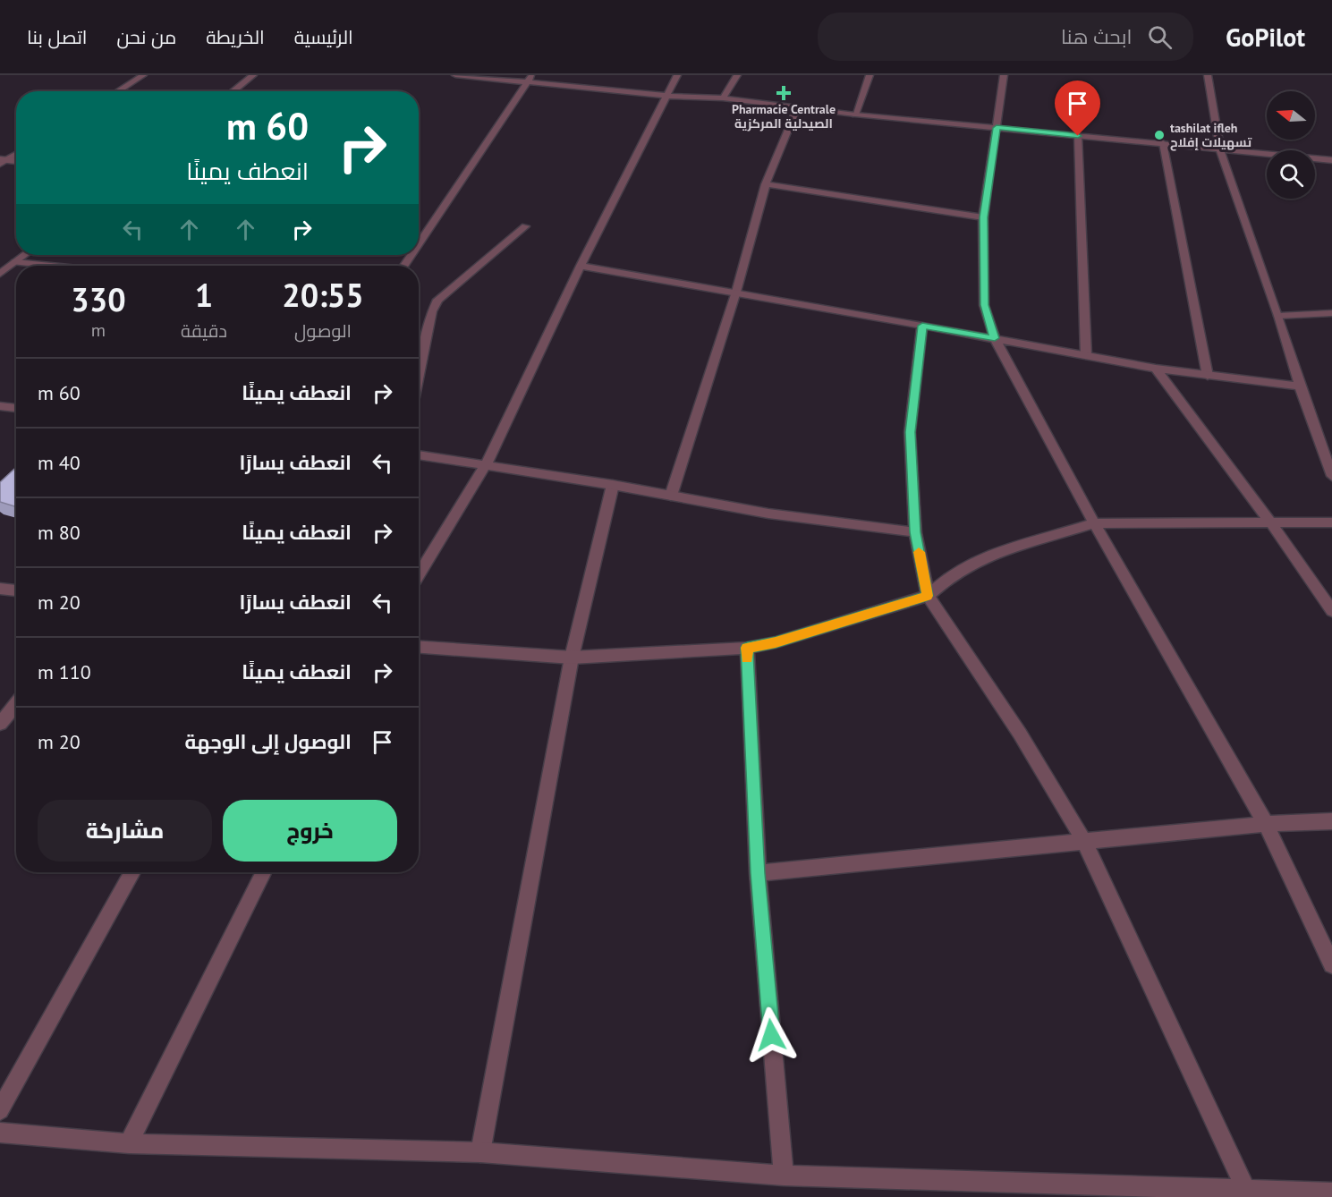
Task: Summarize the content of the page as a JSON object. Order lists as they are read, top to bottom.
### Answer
{
  "places": {
    "health": ["Pharmacie Centrale الصيدلية المركزية"],
    "other": ["tashilat ifleh تسهيلات إفلاح"]
  },
  "north": "left",
  "page": {
    "header": "GoPilot",
    "search": "ابحث هنا",
    "nav": [
      "الرئيسية",
      "الخريطة",
      "من نحن",
      "اتصل بنا"
    ],
    "turn": ["60 m", "انعطف يمينًا"],
    "eta": [
      "20:55",
      "الوصول",
      "1",
      "دقيقة",
      "330",
      "m"
    ],
    "list": [
      {
        "name": "انعطف يمينًا",
        "value": "60 m"
      },
      {
        "name": "انعطف يسارًا",
        "value": "40 m"
      },
      {
        "name": "انعطف يمينًا",
        "value": "80 m"
      },
      {
        "name": "انعطف يسارًا",
        "value": "20 m"
      },
      {
        "name": "انعطف يمينًا",
        "value": "110 m"
      },
      {
        "name": "الوصول إلى الوجهة",
        "value": "20 m"
      }
    ],
    "buttons": ["خروج", "مشاركة"]
  }
}
